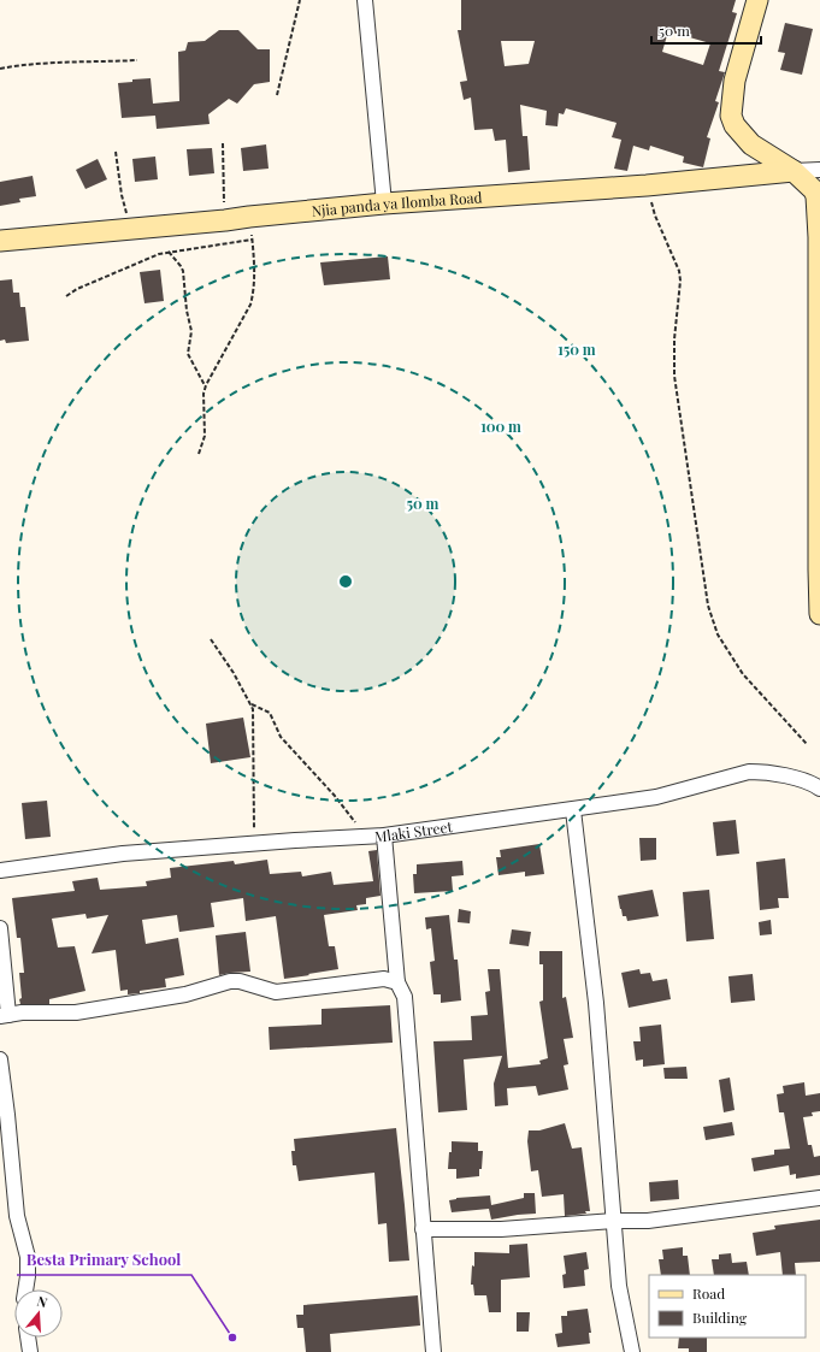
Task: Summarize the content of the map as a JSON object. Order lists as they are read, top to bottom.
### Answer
{
  "streets": {
    "street": ["Njia panda ya Ilomba Road", "Mlaki Street"]
  },
  "places": ["Besta Primary School"],
  "legend": ["Road", "Building"],
  "scale_bar": "50 m",
  "north": "top",
  "rings": ["150 m", "100 m", "50 m"]
}
